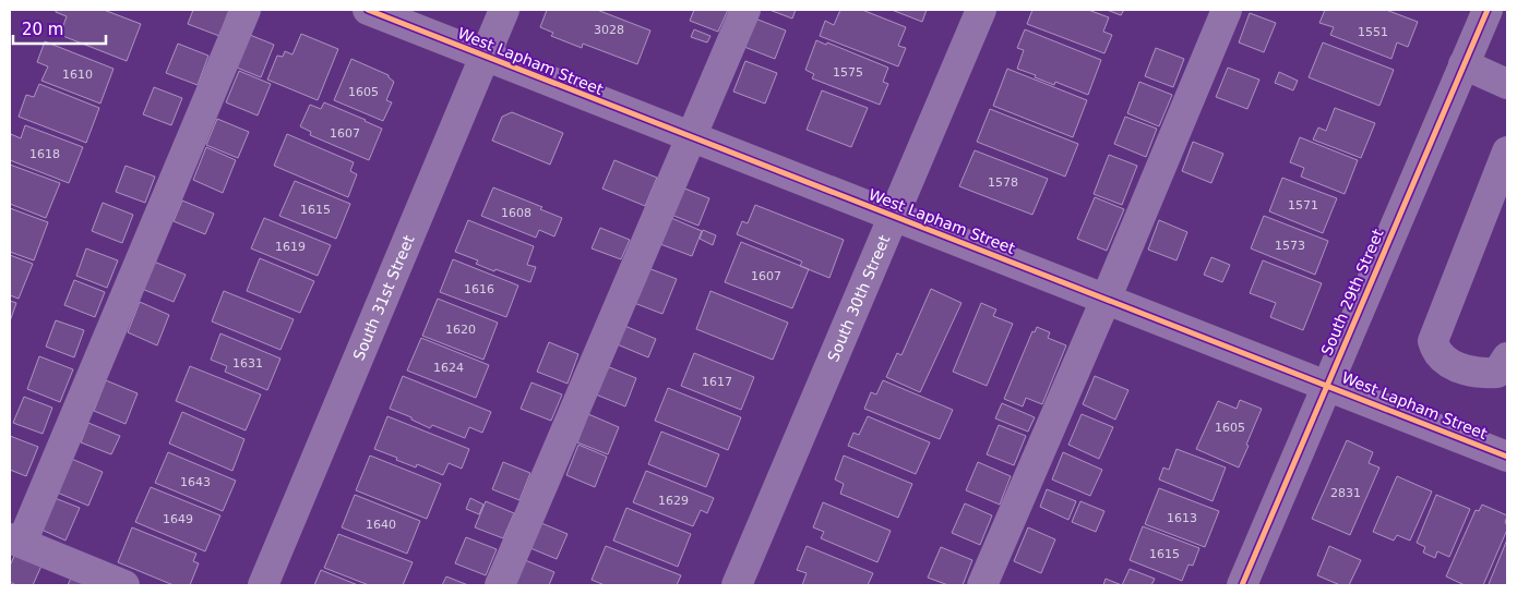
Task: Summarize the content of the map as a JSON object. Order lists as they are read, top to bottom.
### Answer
{
  "streets": {
    "street": [
      "West Lapham Street",
      "South 29th Street",
      "South 31st Street",
      "South 30th Street"
    ]
  },
  "crossings": [
    ["West Lapham Street", "South 29th Street"],
    ["West Lapham Street", "South 31st Street"],
    ["West Lapham Street", "South 30th Street"]
  ],
  "house_numbers": [
    "3028",
    "1551",
    "1575",
    "1610",
    "1605",
    "1607",
    "1618",
    "1578",
    "1571",
    "1615",
    "1608",
    "1573",
    "1619",
    "1607",
    "1616",
    "1620",
    "1631",
    "1624",
    "1617",
    "1605",
    "1643",
    "2831",
    "1629",
    "1613",
    "1649",
    "1640",
    "1615"
  ],
  "scale_bar": "20 m"
}
